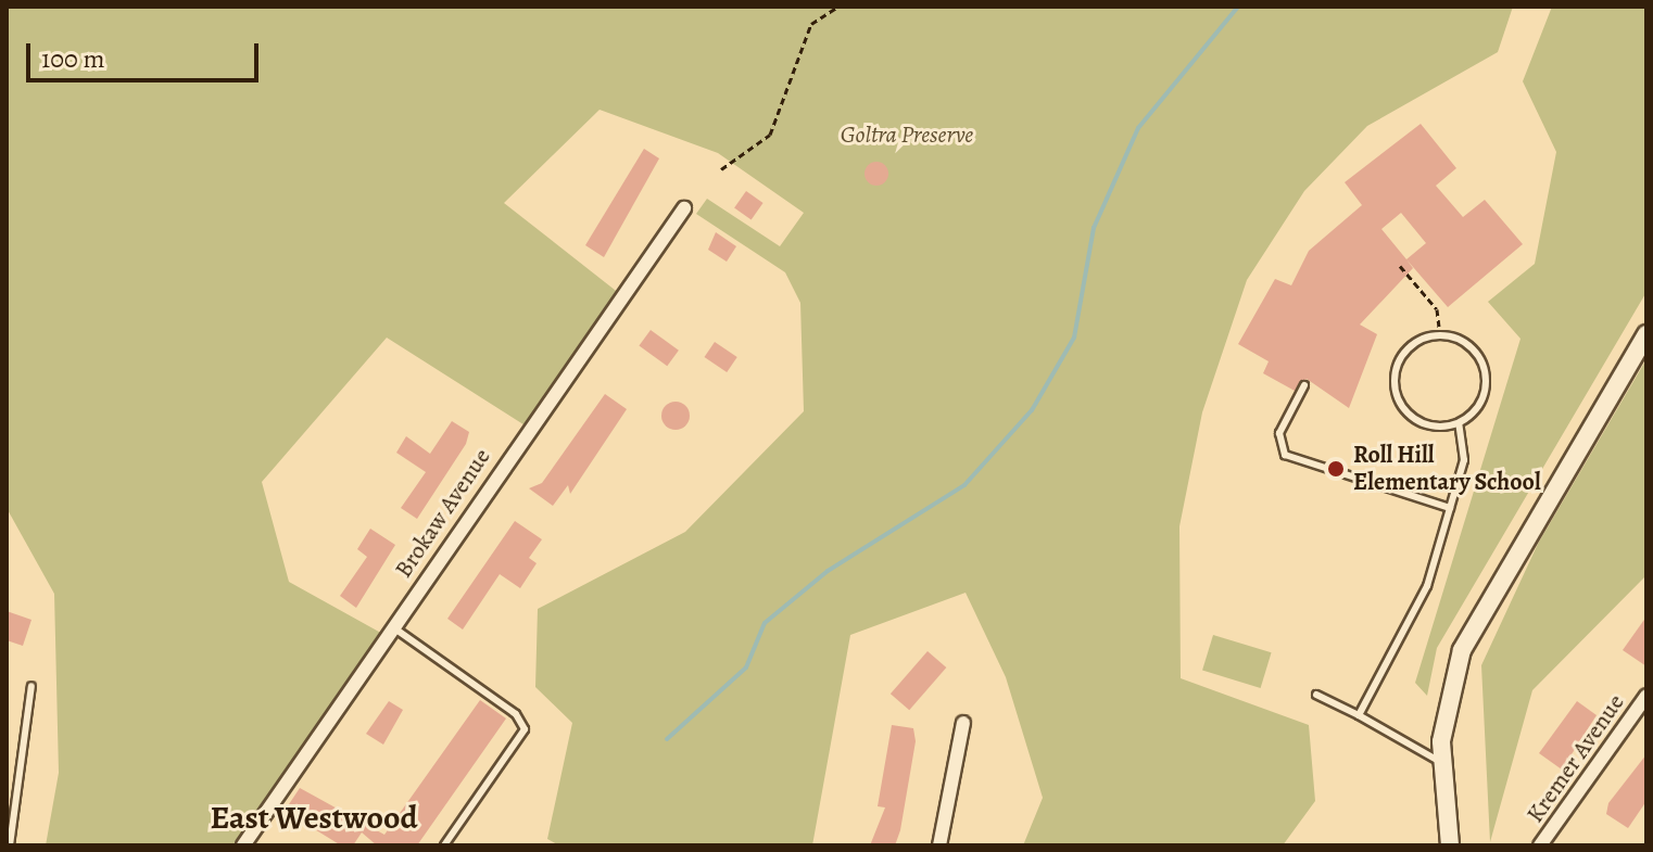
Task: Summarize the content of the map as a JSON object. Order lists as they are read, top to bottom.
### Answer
{
  "streets": {
    "street": ["Brokaw Avenue", "Kremer Avenue"]
  },
  "districts": ["East Westwood"],
  "parks": ["Goltra Preserve"],
  "places": ["Roll Hill Elementary School"],
  "scale_bar": "100 m"
}
